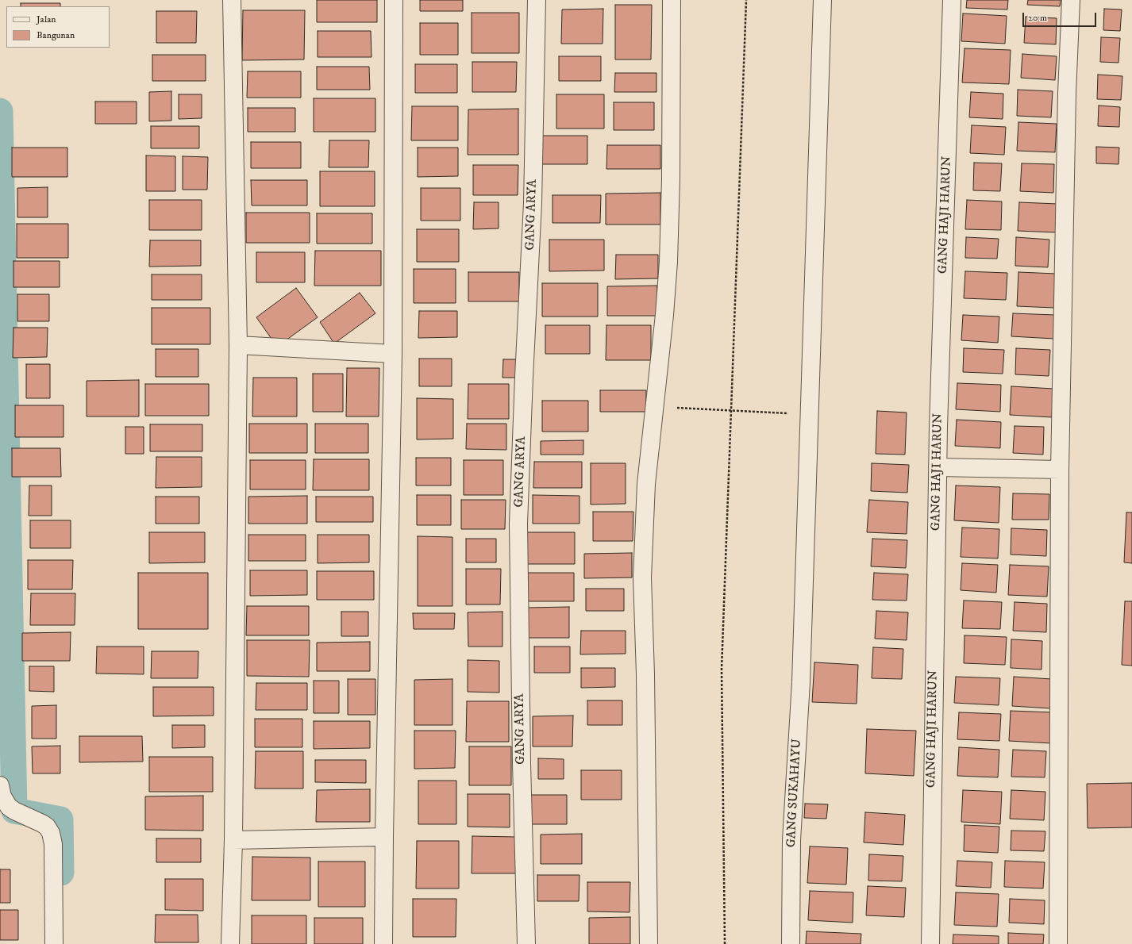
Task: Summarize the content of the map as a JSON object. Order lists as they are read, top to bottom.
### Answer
{
  "streets": {
    "street": ["GANG ARYA", "GANG HAJI HARUN", "GANG SUKAHAYU"]
  },
  "legend": ["Jalan", "Bangunan"],
  "scale_bar": "20 m"
}
